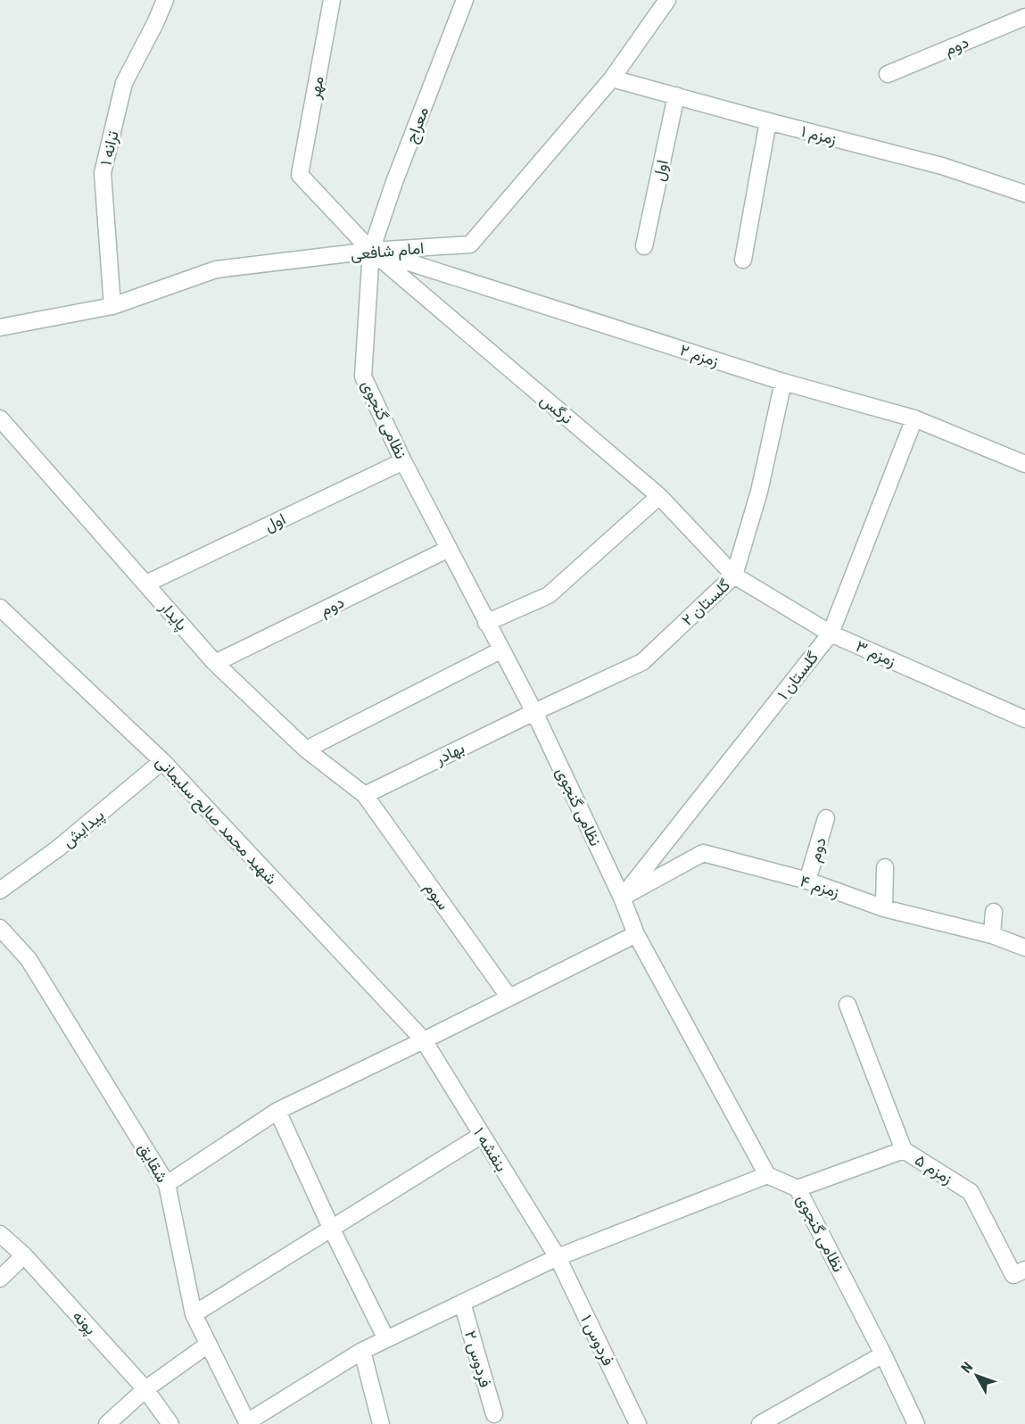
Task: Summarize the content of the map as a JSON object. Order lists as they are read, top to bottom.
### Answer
{
  "streets": {
    "street": [
      "دوم",
      "مهر",
      "معراج",
      "زمزم ۱",
      "ترانه ۱",
      "اول",
      "امام شافعی",
      "زمزم ۲",
      "نرگس",
      "نظامی گنجوی",
      "گلستان ۲",
      "پایدار",
      "زمزم ۳",
      "گلستان ۱",
      "بهادر",
      "شهید محمد صالح سلیمانی",
      "پیدایش",
      "زمزم ۴",
      "سوم",
      "بنفشه ۱",
      "شقایق",
      "زمزم ۵",
      "پونه",
      "فردوس ۱",
      "فردوس ۲"
    ]
  },
  "crossings": [
    ["دوم", "نظامی گنجوی"],
    ["دوم", "پایدار"],
    ["دوم", "زمزم ۴"],
    ["مهر", "معراج"],
    ["مهر", "امام شافعی"],
    ["مهر", "زمزم ۲"],
    ["مهر", "نرگس"],
    ["مهر", "نظامی گنجوی"],
    ["معراج", "امام شافعی"],
    ["معراج", "زمزم ۲"],
    ["معراج", "نرگس"],
    ["معراج", "نظامی گنجوی"],
    ["زمزم ۱", "اول"],
    ["زمزم ۱", "امام شافعی"],
    ["ترانه ۱", "امام شافعی"],
    ["اول", "نظامی گنجوی"],
    ["اول", "پایدار"],
    ["امام شافعی", "زمزم ۲"],
    ["امام شافعی", "نرگس"],
    ["امام شافعی", "نظامی گنجوی"],
    ["زمزم ۲", "نرگس"],
    ["زمزم ۲", "نظامی گنجوی"],
    ["زمزم ۲", "گلستان ۲"],
    ["زمزم ۲", "گلستان ۱"],
    ["نرگس", "نظامی گنجوی"],
    ["نرگس", "گلستان ۲"],
    ["نرگس", "زمزم ۳"],
    ["نظامی گنجوی", "گلستان ۲"],
    ["نظامی گنجوی", "گلستان ۱"],
    ["نظامی گنجوی", "بهادر"],
    ["نظامی گنجوی", "زمزم ۴"],
    ["نظامی گنجوی", "زمزم ۵"],
    ["گلستان ۲", "زمزم ۳"],
    ["گلستان ۲", "بهادر"],
    ["پایدار", "بهادر"],
    ["پایدار", "سوم"],
    ["زمزم ۳", "گلستان ۱"],
    ["گلستان ۱", "زمزم ۴"],
    ["بهادر", "سوم"],
    ["شهید محمد صالح سلیمانی", "پیدایش"],
    ["شهید محمد صالح سلیمانی", "بنفشه ۱"],
    ["بنفشه ۱", "فردوس ۱"]
  ],
  "north": "top left"
}
